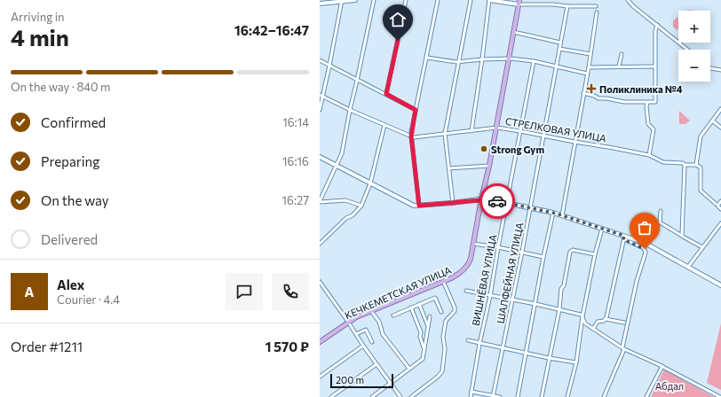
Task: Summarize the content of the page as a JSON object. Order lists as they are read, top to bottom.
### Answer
{
  "streets": {
    "main road": ["КЕЧКЕМЕТСКАЯ УЛИЦА"],
    "street": ["СТРЕЛКОВАЯ УЛИЦА", "ШАЛФЕЙНАЯ УЛИЦА", "ВИШНЁВАЯ УЛИЦА"]
  },
  "crossings": [
    ["СТРЕЛКОВАЯ УЛИЦА", "ШАЛФЕЙНАЯ УЛИЦА"],
    ["СТРЕЛКОВАЯ УЛИЦА", "ВИШНЁВАЯ УЛИЦА"],
    ["СТРЕЛКОВАЯ УЛИЦА", "КЕЧКЕМЕТСКАЯ УЛИЦА"]
  ],
  "parks": ["Абдал"],
  "places": {
    "health": ["Поликлиника №4"],
    "other": ["Strong Gym"]
  },
  "scale_bar": "200 m",
  "page": {
    "heading": ["4 min", "Arriving in", "16:42–16:47"],
    "panel": [
      "Alex",
      "Courier · 4.4",
      "Order #1211",
      "1 570 ₽"
    ],
    "map_buttons": ["+", "−"],
    "bar": "On the way · 840 m",
    "list": [
      ["Confirmed", "16:14"],
      ["Preparing", "16:16"],
      ["On the way", "16:27"],
      "Delivered"
    ],
    "round": "A",
    "scale": "200 m"
  }
}
